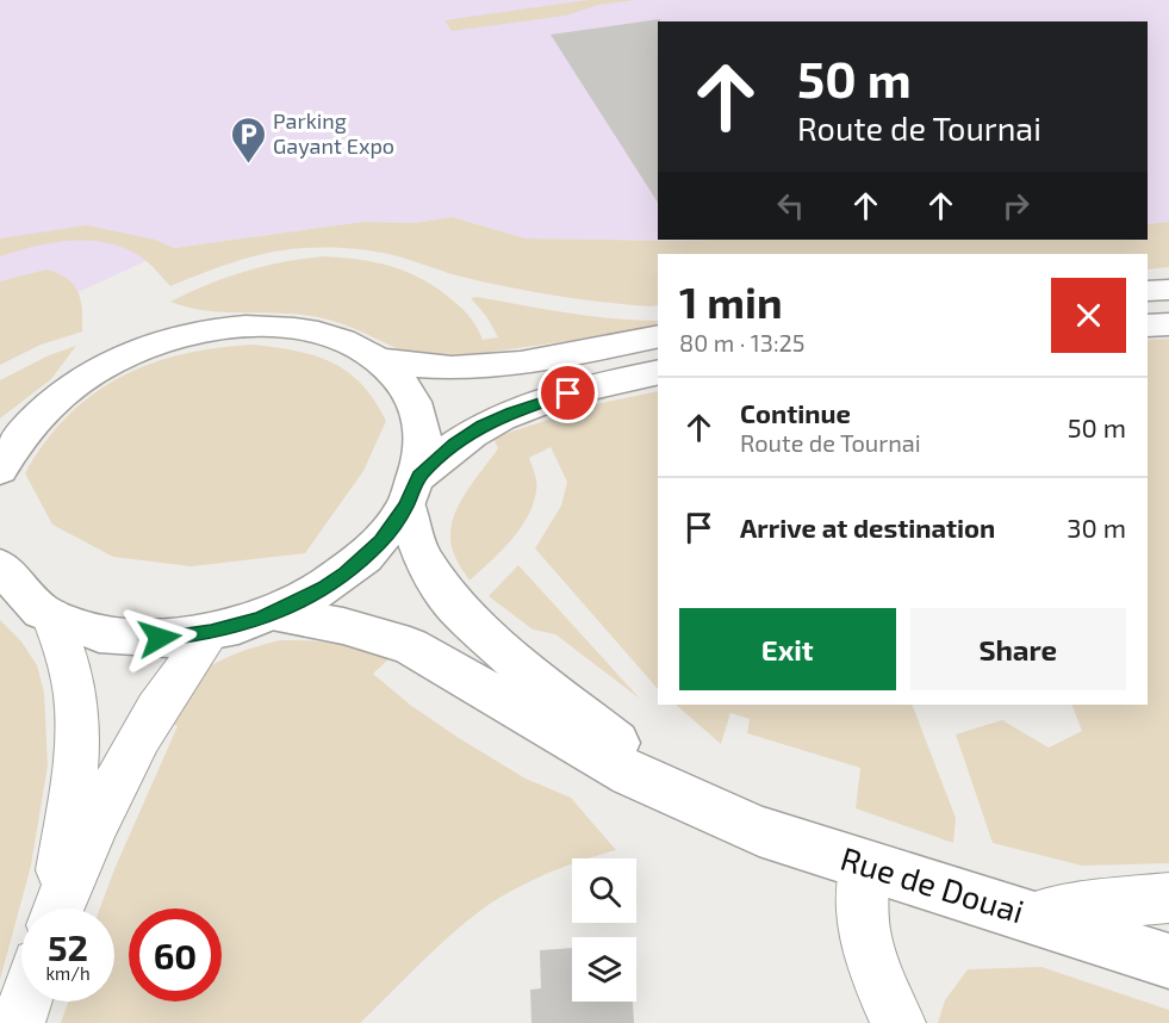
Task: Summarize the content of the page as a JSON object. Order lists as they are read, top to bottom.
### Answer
{
  "streets": {
    "main road": ["Rue de Douai"]
  },
  "places": {
    "parking": ["Parking Gayant Expo"]
  },
  "page": {
    "turn": ["50 m", "Route de Tournai"],
    "heading": ["1 min", "80 m · 13:25"],
    "list": [
      {
        "name": "Continue",
        "note": "Route de Tournai",
        "value": "50 m"
      },
      {
        "name": "Arrive at destination",
        "value": "30 m"
      }
    ],
    "buttons": ["Exit", "Share"],
    "speed": "52 km/h",
    "limit": "60"
  }
}
